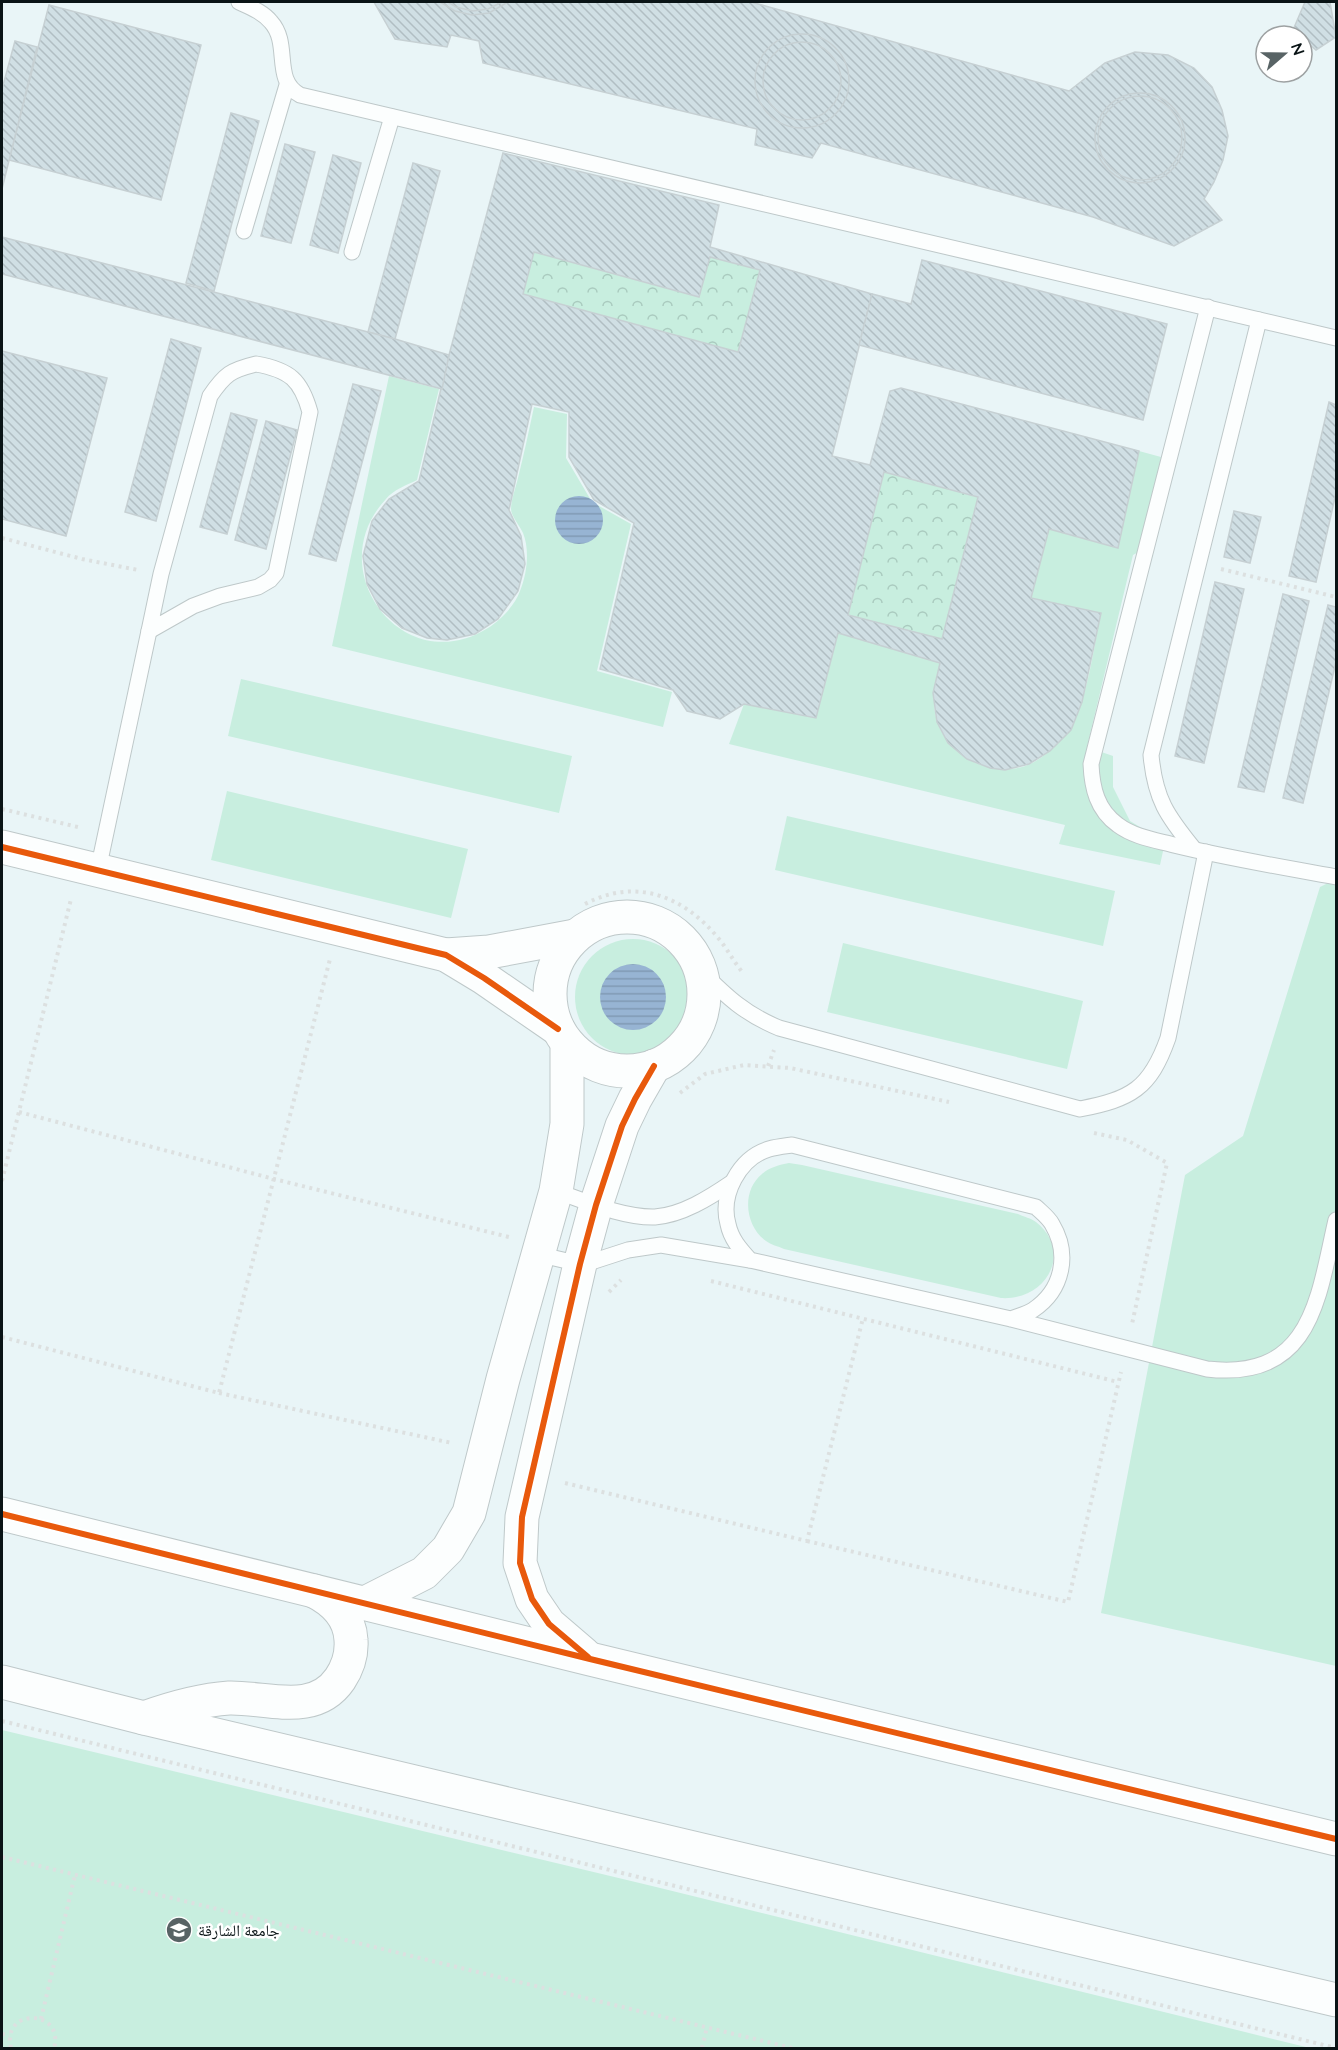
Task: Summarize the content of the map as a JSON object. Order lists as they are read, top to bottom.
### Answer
{
  "places": {
    "school or university": ["جامعة الشارقة"]
  },
  "north": "right"
}
